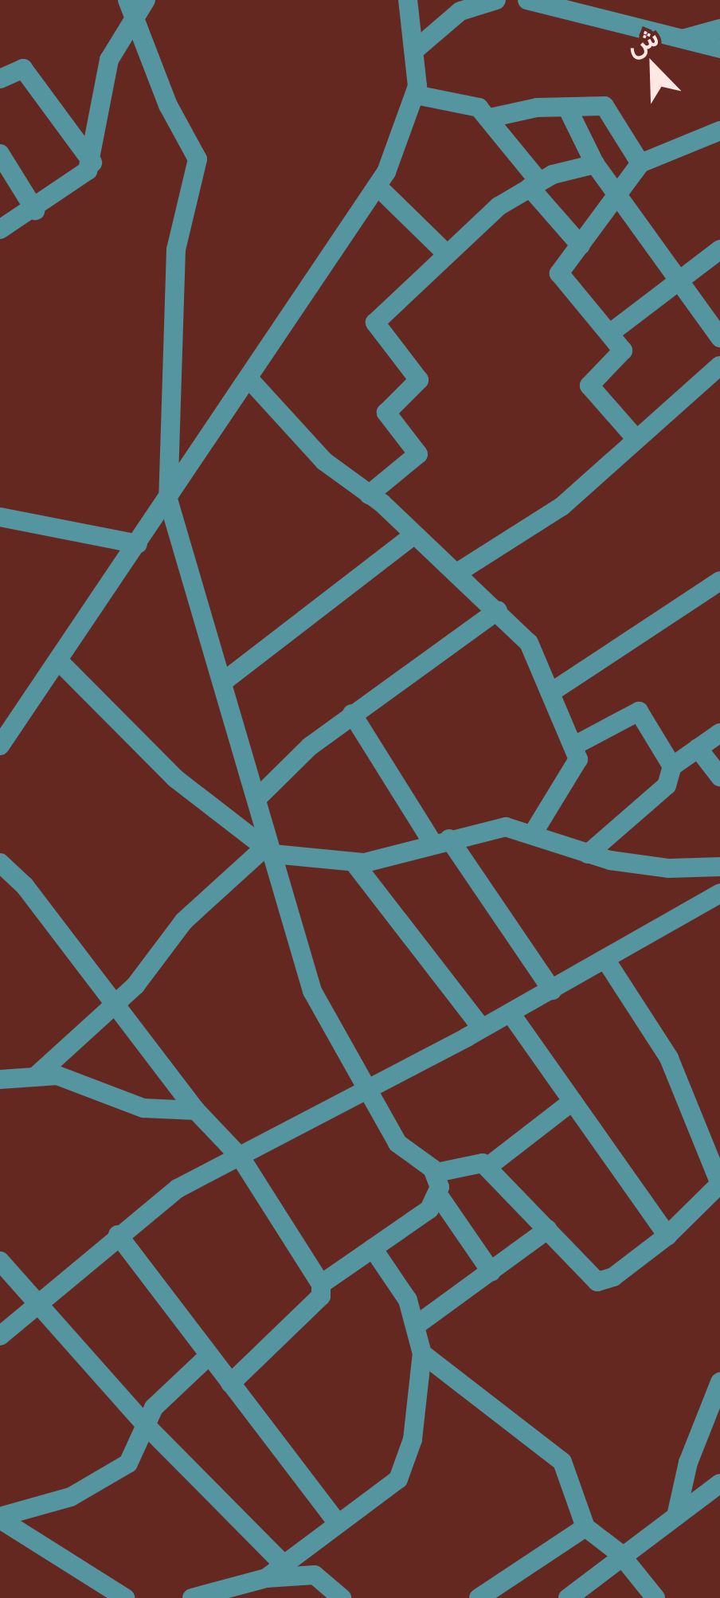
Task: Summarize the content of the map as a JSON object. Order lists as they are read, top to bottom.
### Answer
{
  "north": "top left"
}
